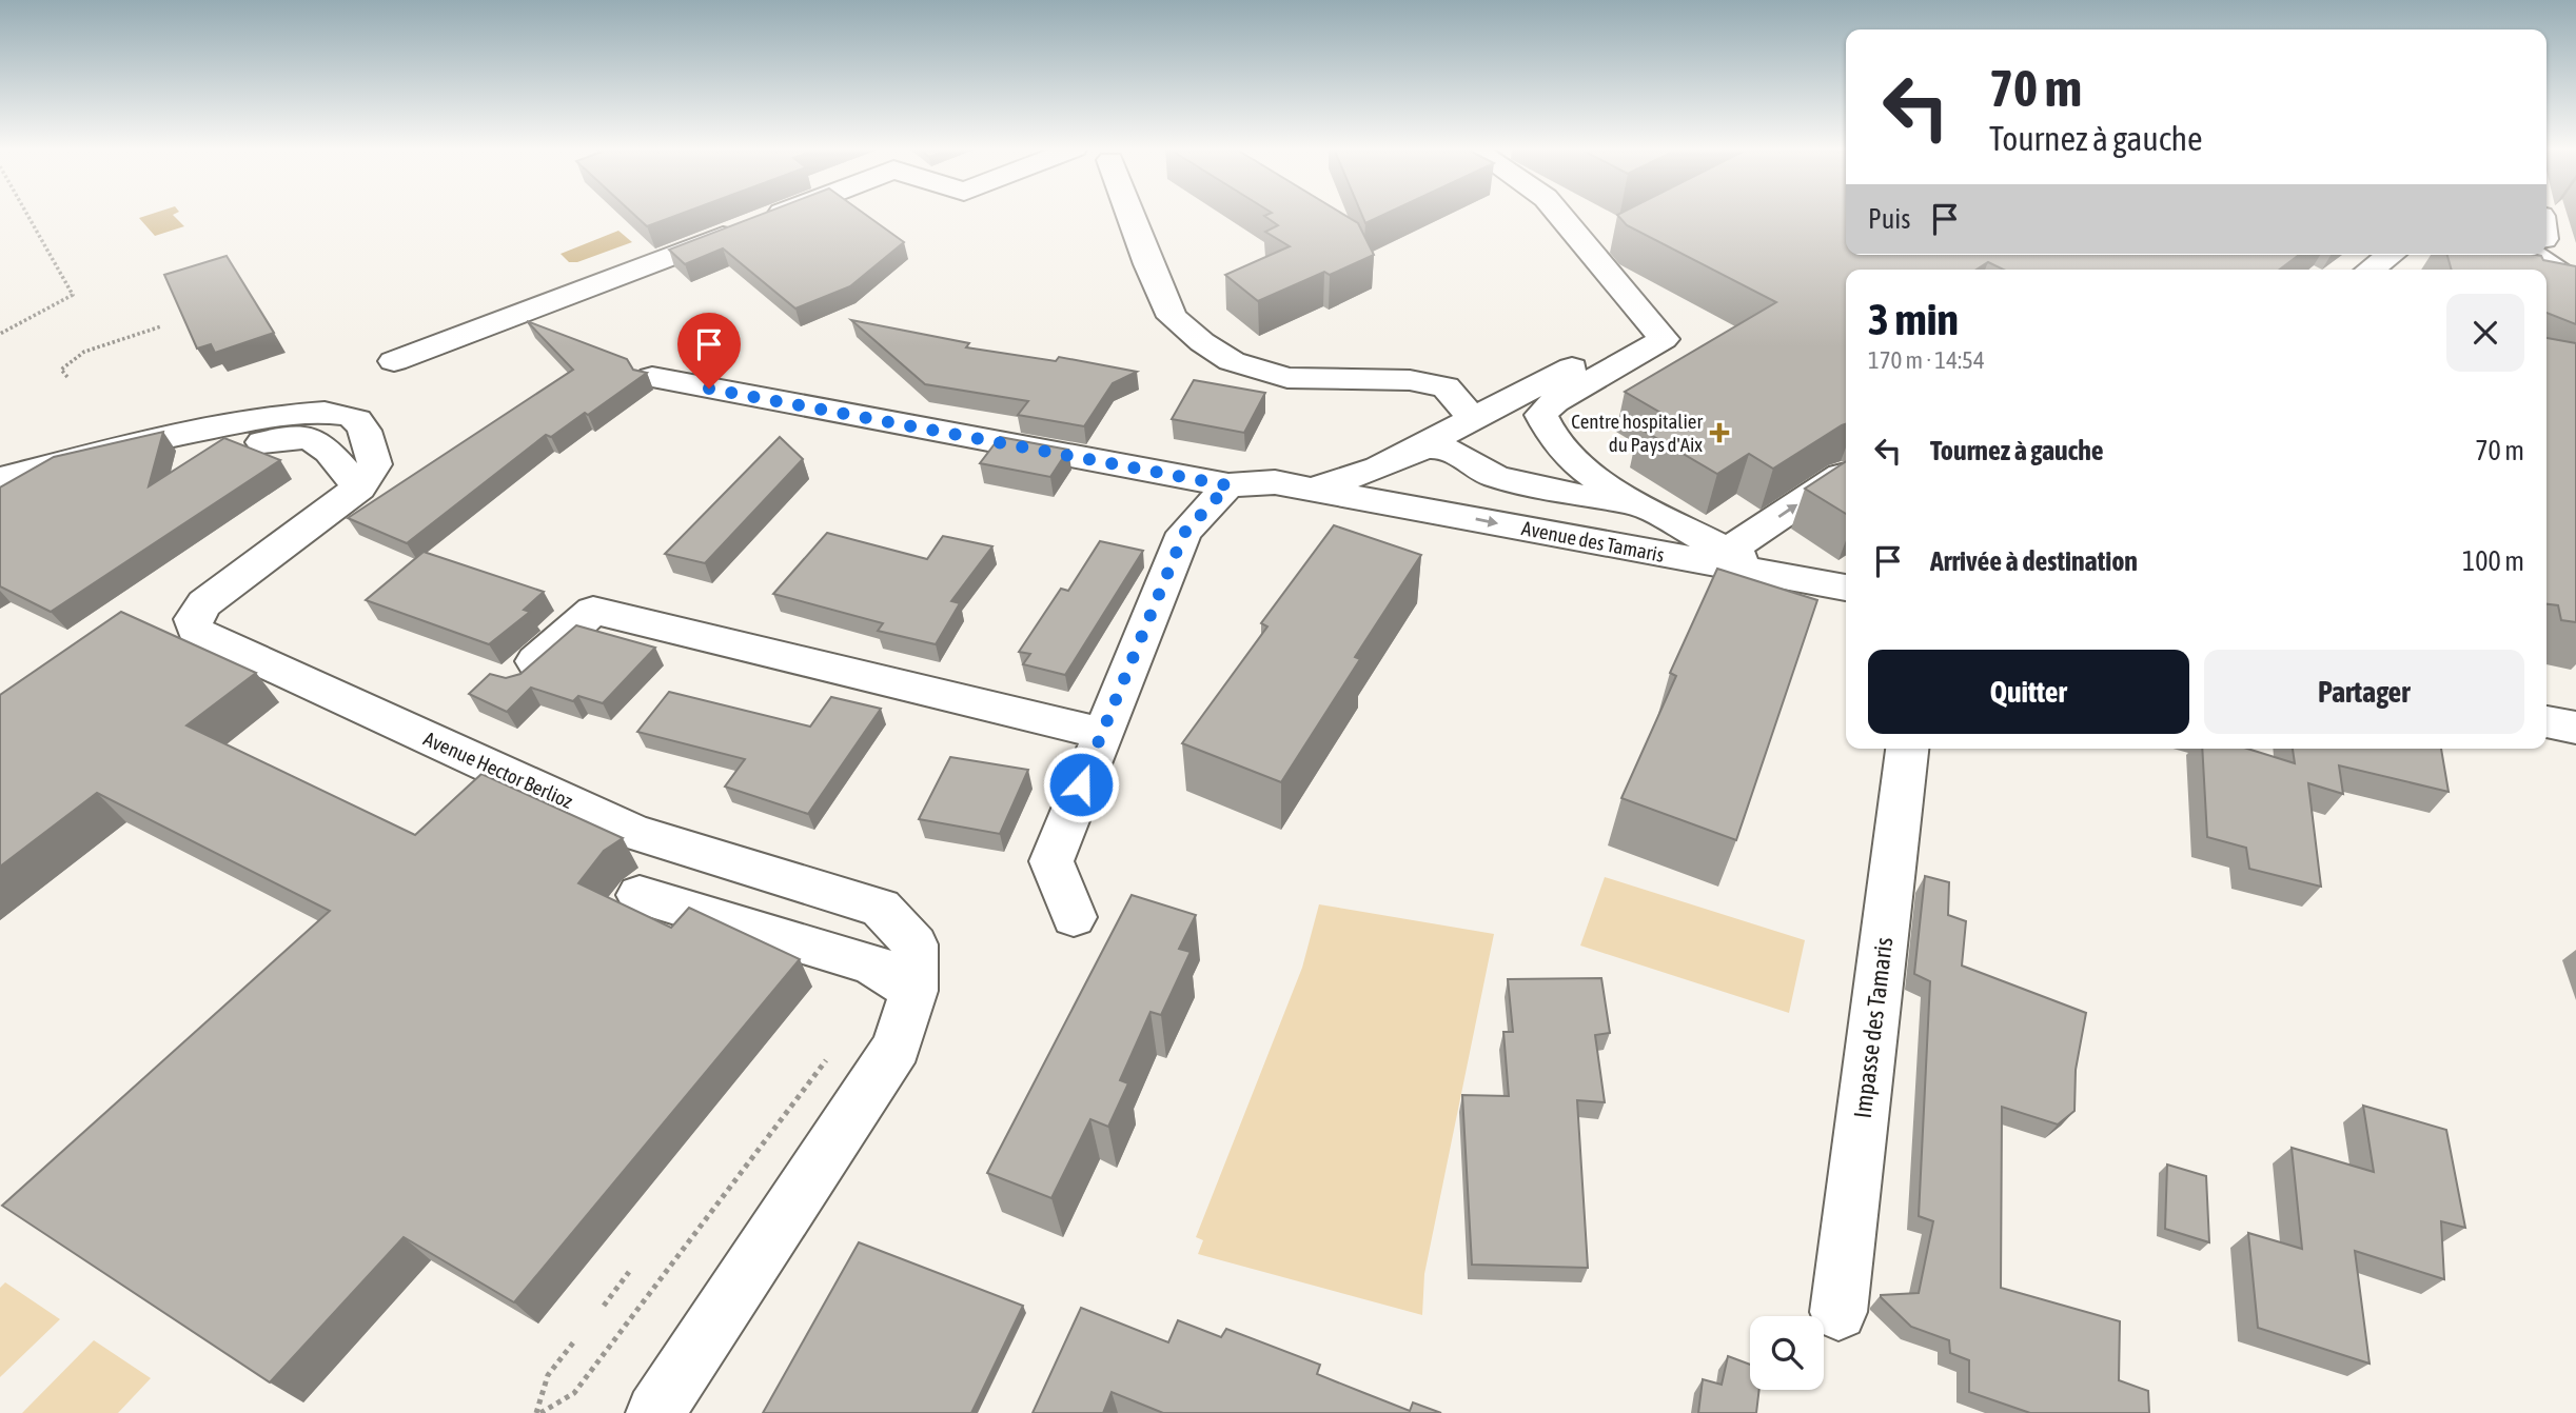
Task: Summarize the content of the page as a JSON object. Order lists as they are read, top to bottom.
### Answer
{
  "streets": {
    "street": ["Avenue des Tamaris", "Avenue Hector Berlioz", "Impasse des Tamaris"]
  },
  "places": {
    "health": ["Centre hospitalier du Pays d'Aix"]
  },
  "page": {
    "turn": ["70 m", "Tournez à gauche"],
    "then": "Puis",
    "heading": ["3 min", "170 m · 14:54"],
    "list": [
      {
        "name": "Tournez à gauche",
        "value": "70 m"
      },
      {
        "name": "Arrivée à destination",
        "value": "100 m"
      }
    ],
    "buttons": ["Quitter", "Partager"]
  }
}
